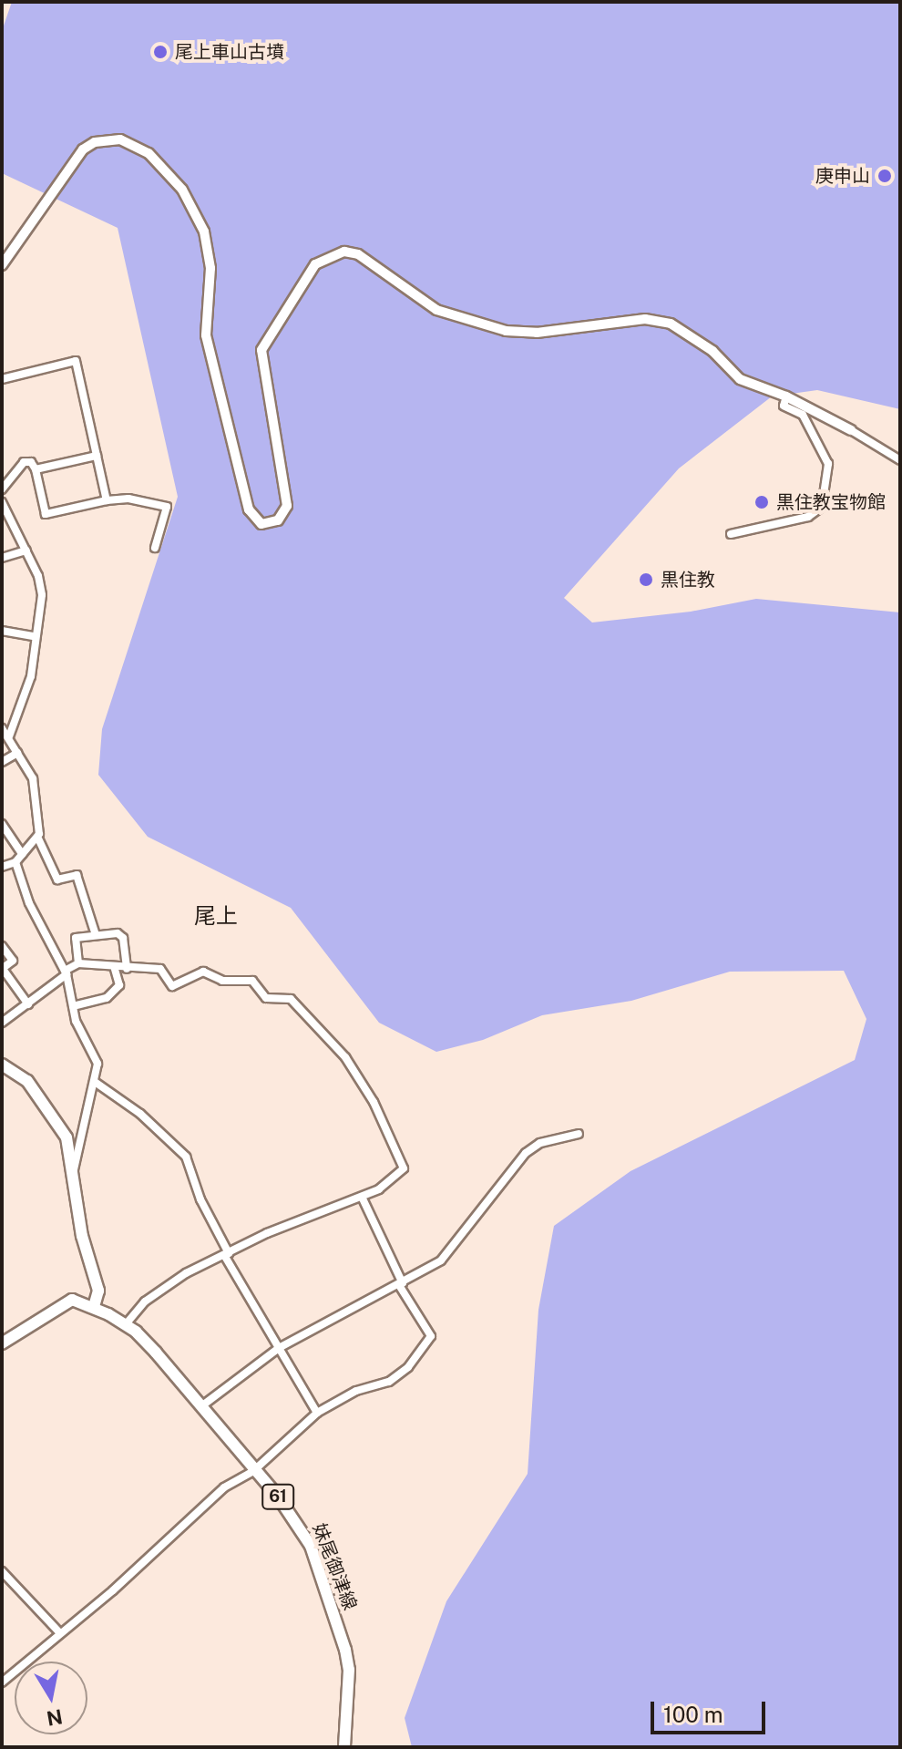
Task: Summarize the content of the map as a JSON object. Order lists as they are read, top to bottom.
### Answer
{
  "streets": {
    "main road": ["61", "妹尾御津線"]
  },
  "districts": ["尾上"],
  "places": [
    "尾上車山古墳",
    "庚申山",
    "黒住教宝物館",
    "黒住教"
  ],
  "scale_bar": "100 m",
  "north": "bottom"
}
